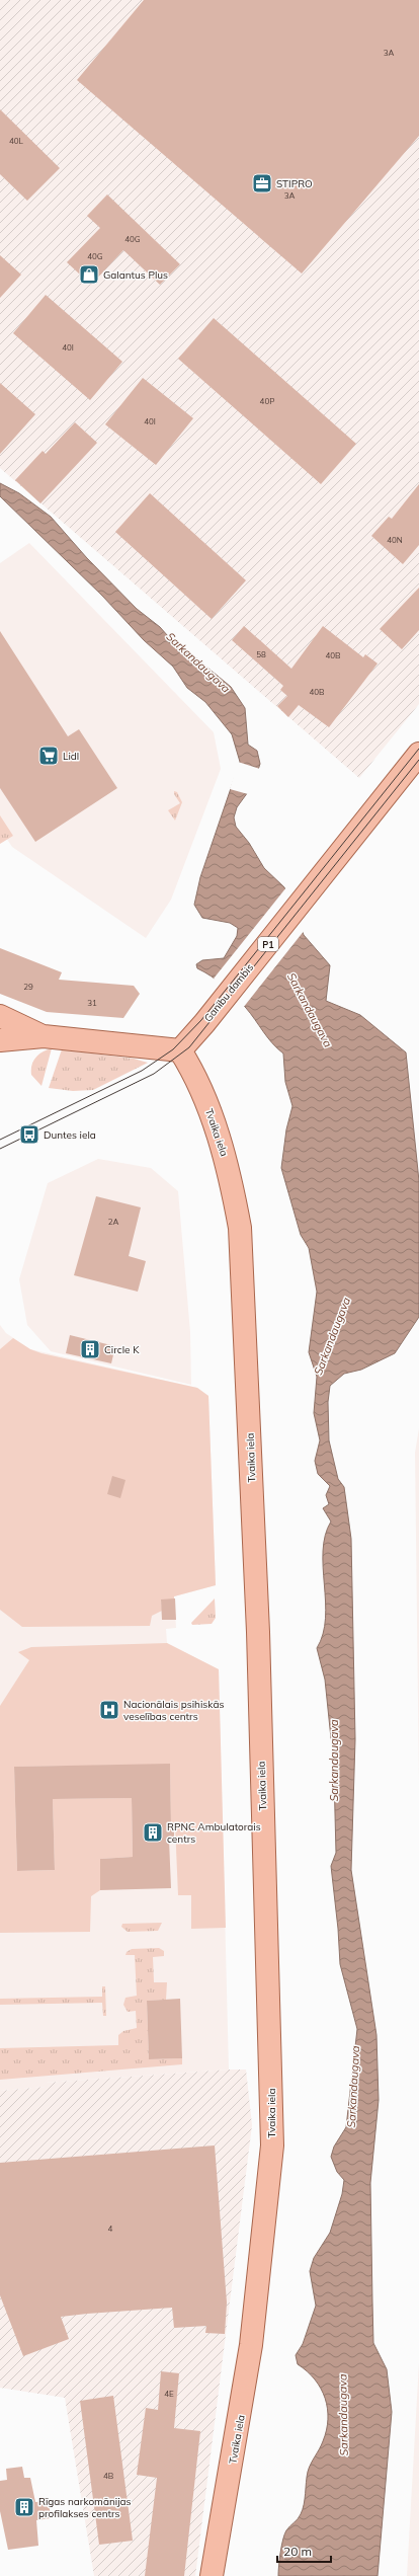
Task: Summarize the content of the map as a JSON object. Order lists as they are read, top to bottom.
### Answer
{
  "streets": {
    "main road": ["P1", "Ganību dambis", "Tvaika iela"]
  },
  "crossings": [
    ["Ganību dambis", "Tvaika iela"]
  ],
  "water": ["Sarkandaugava"],
  "places": {
    "office": ["STIPRO"],
    "shop": ["Galantus Plus"],
    "supermarket": ["Lidl"],
    "bus stop": ["Duntes iela"],
    "building": ["Circle K", "RPNC Ambulatorais centrs", "Rīgas narkomānijas profilakses centrs"],
    "hospital": ["Nacionālais psihiskās veselības centrs"]
  },
  "house_numbers": [
    "3A",
    "40L",
    "3A",
    "40G",
    "40G",
    "40I",
    "40P",
    "40I",
    "40N",
    "58",
    "40B",
    "40B",
    "29",
    "31",
    "2A",
    "4",
    "4E",
    "4B"
  ],
  "scale_bar": "20 m"
}
